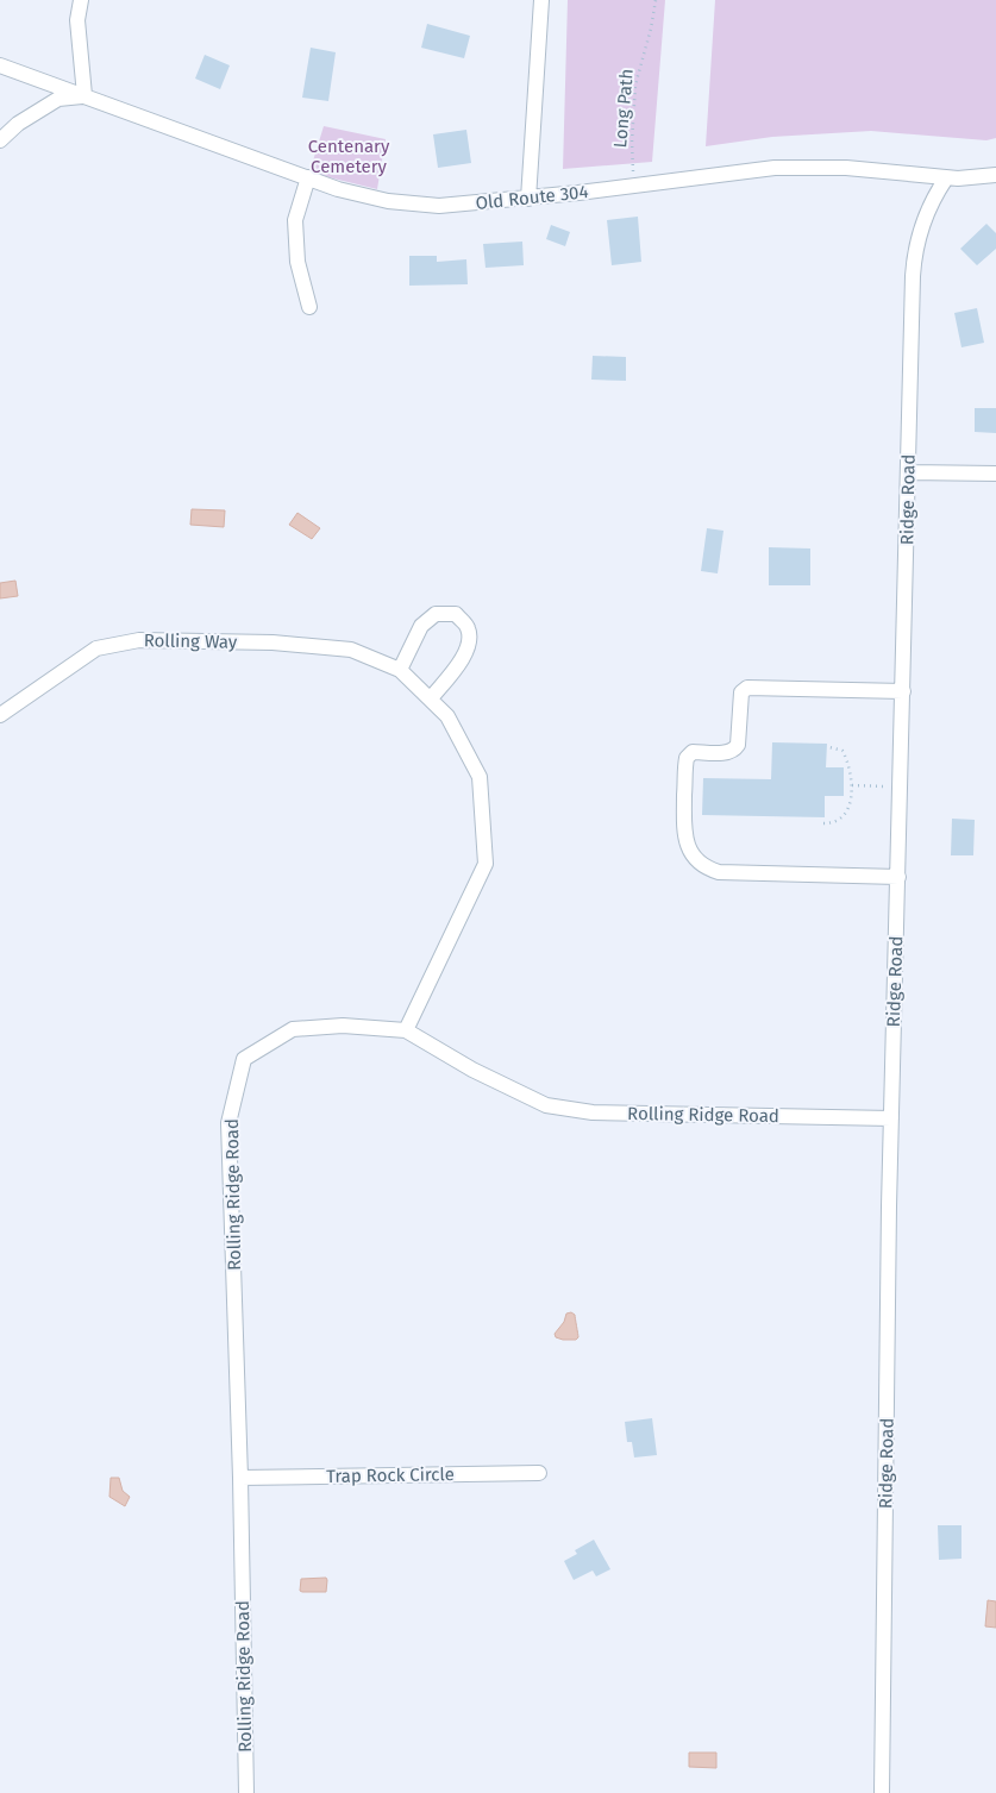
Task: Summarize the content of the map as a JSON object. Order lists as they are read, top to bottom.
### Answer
{
  "streets": {
    "street": [
      "Old Route 304",
      "Ridge Road",
      "Rolling Way",
      "Rolling Ridge Road",
      "Trap Rock Circle"
    ],
    "path": ["Long Path"]
  },
  "crossings": [
    ["Long Path", "Old Route 304"],
    ["Old Route 304", "Ridge Road"],
    ["Ridge Road", "Rolling Ridge Road"],
    ["Rolling Way", "Rolling Ridge Road"],
    ["Rolling Ridge Road", "Trap Rock Circle"]
  ],
  "parks": ["Centenary Cemetery"]
}
